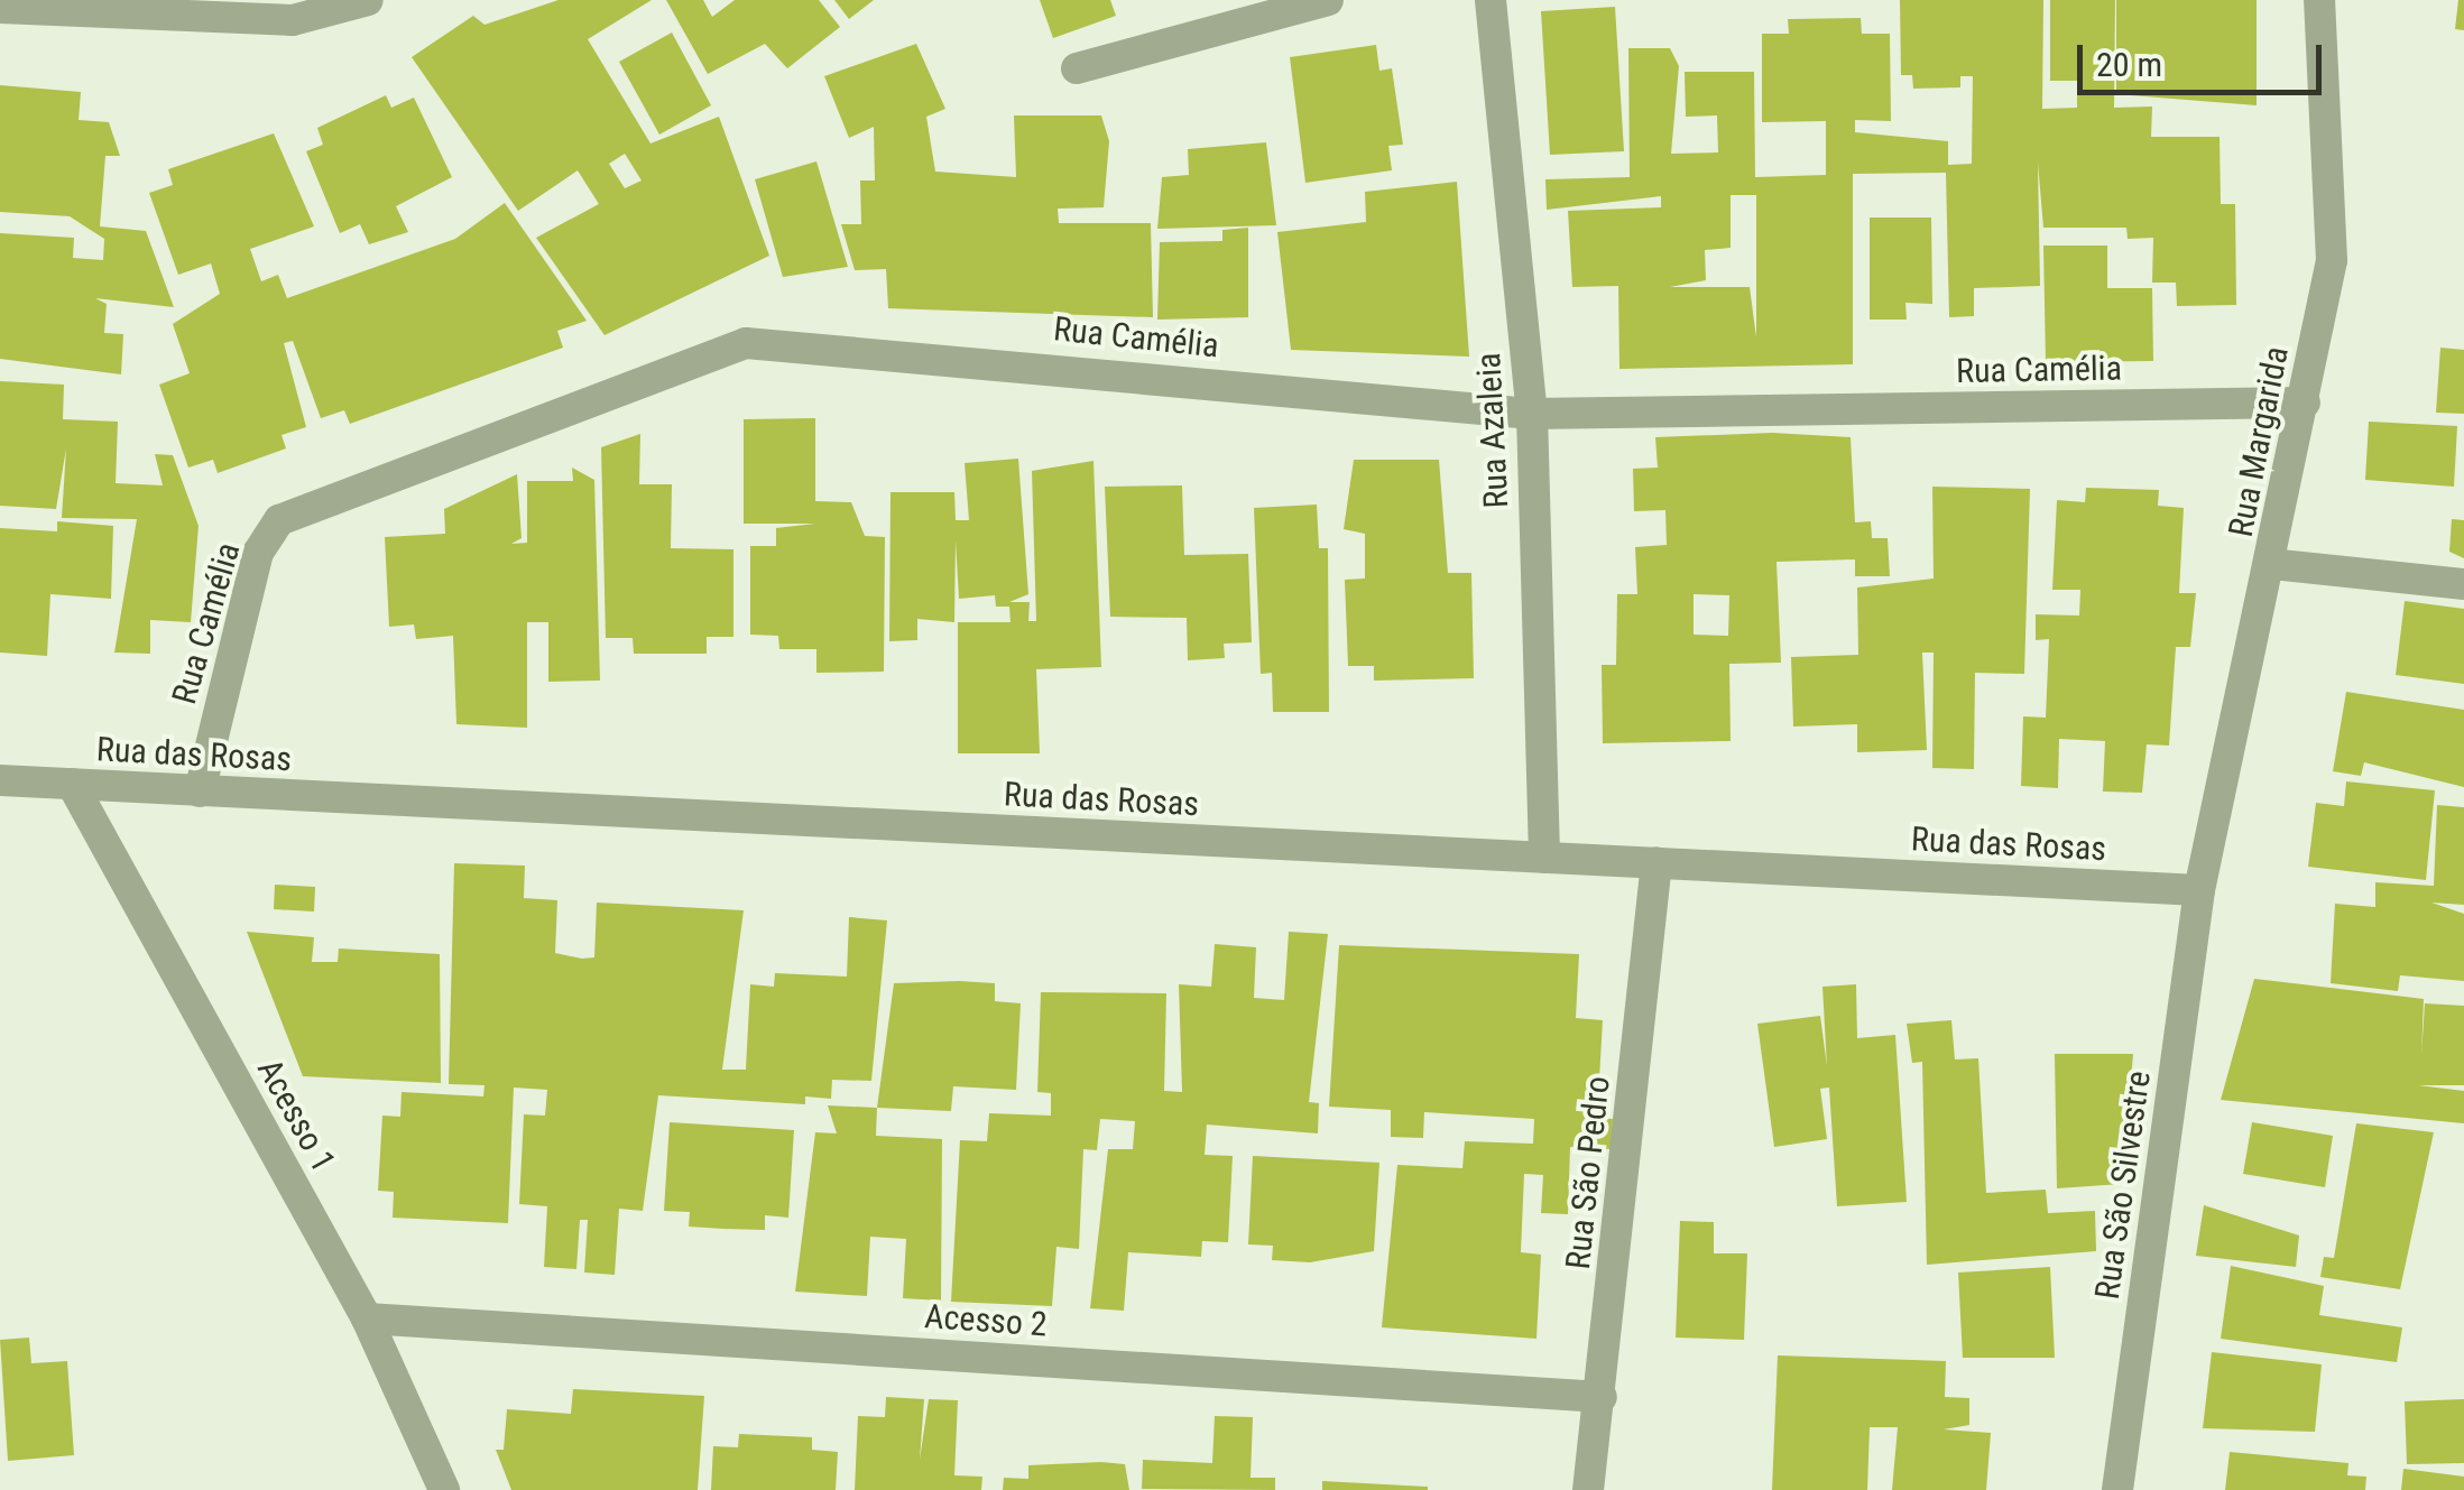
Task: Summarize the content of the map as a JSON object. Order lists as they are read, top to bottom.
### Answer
{
  "streets": {
    "street": [
      "Rua Camélia",
      "Rua Azaleia",
      "Rua Margarida",
      "Rua das Rosas",
      "Acesso 1",
      "Rua São Pedro",
      "Rua São Silvestre",
      "Acesso 2"
    ]
  },
  "crossings": [
    ["Rua Camélia", "Rua Azaleia"],
    ["Rua Camélia", "Rua Margarida"],
    ["Rua Camélia", "Rua das Rosas"],
    ["Rua Azaleia", "Rua das Rosas"],
    ["Rua Margarida", "Rua das Rosas"],
    ["Rua Margarida", "Rua São Silvestre"],
    ["Rua das Rosas", "Acesso 1"],
    ["Rua das Rosas", "Rua São Pedro"],
    ["Rua das Rosas", "Rua São Silvestre"],
    ["Acesso 1", "Acesso 2"],
    ["Rua São Pedro", "Acesso 2"]
  ],
  "scale_bar": "20 m"
}
